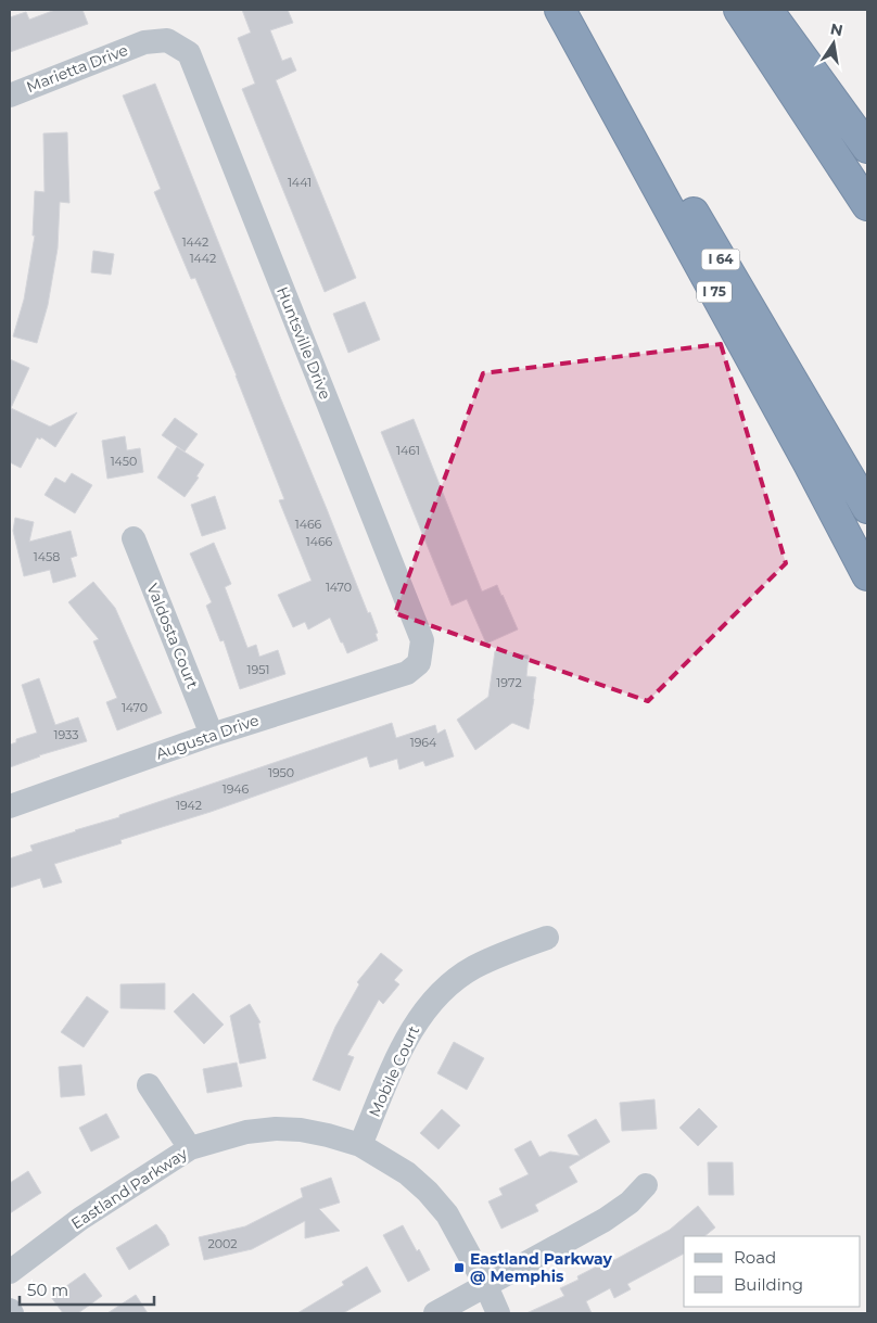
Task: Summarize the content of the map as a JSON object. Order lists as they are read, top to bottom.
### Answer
{
  "streets": {
    "highway": ["I 64", "I 75"],
    "street": [
      "Marietta Drive",
      "Huntsville Drive",
      "Valdosta Court",
      "Augusta Drive",
      "Mobile Court",
      "Eastland Parkway"
    ]
  },
  "crossings": [
    ["Marietta Drive", "Huntsville Drive"],
    ["Huntsville Drive", "Augusta Drive"],
    ["Valdosta Court", "Augusta Drive"],
    ["Mobile Court", "Eastland Parkway"]
  ],
  "places": {
    "transit": ["Eastland Parkway @ Memphis"]
  },
  "house_numbers": [
    "1441",
    "1442",
    "1442",
    "1461",
    "1450",
    "1466",
    "1466",
    "1458",
    "1470",
    "1951",
    "1972",
    "1470",
    "1933",
    "1964",
    "1950",
    "1946",
    "1942",
    "2002"
  ],
  "legend": ["Road", "Building"],
  "scale_bar": "50 m",
  "north": "top"
}
